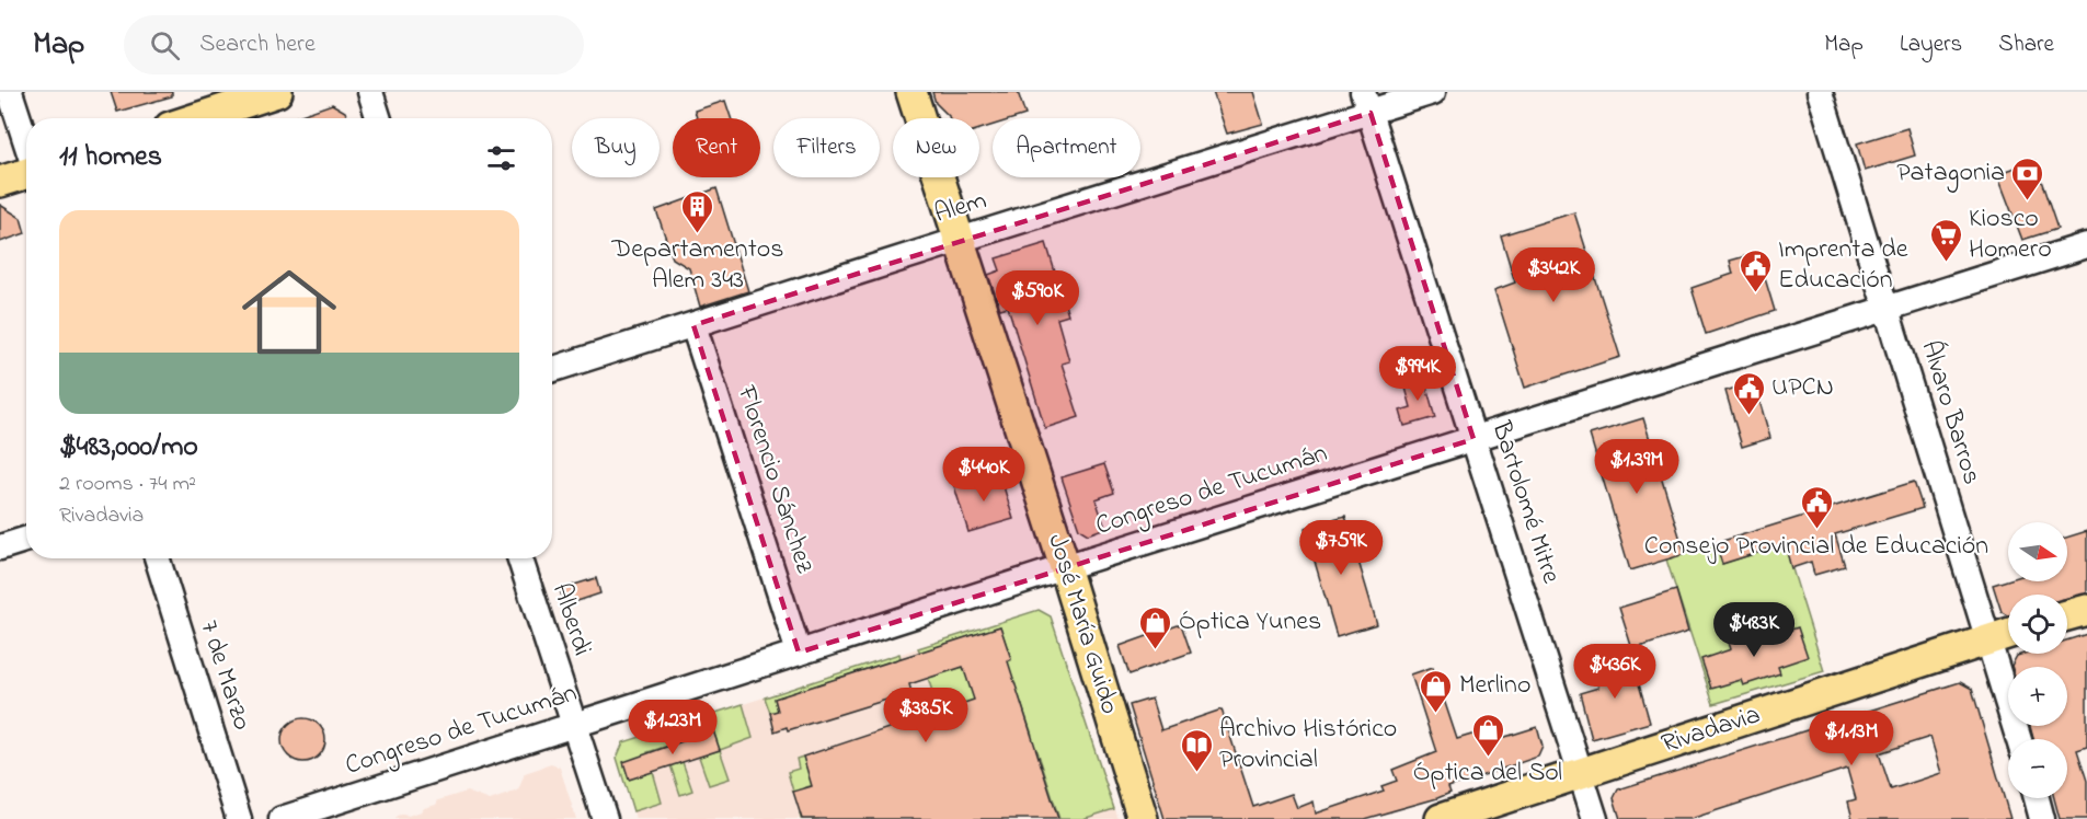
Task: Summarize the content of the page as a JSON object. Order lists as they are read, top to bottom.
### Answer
{
  "streets": {
    "main road": ["José María Guido", "Rivadavia"],
    "street": [
      "Alem",
      "Álvaro Barros",
      "Florencio Sánchez",
      "Congreso de Tucumán",
      "Bartolomé Mitre",
      "Alberdi",
      "7 de Marzo"
    ]
  },
  "crossings": [
    ["Alem", "Florencio Sánchez"],
    ["Alem", "Bartolomé Mitre"],
    ["Alem", "José María Guido"],
    ["Álvaro Barros", "Congreso de Tucumán"],
    ["Álvaro Barros", "Rivadavia"],
    ["Florencio Sánchez", "Congreso de Tucumán"],
    ["Congreso de Tucumán", "Bartolomé Mitre"],
    ["Congreso de Tucumán", "Alberdi"],
    ["Congreso de Tucumán", "José María Guido"],
    ["Bartolomé Mitre", "Rivadavia"]
  ],
  "places": {
    "bank": ["Patagonia"],
    "building": ["Departamentos Alem 343"],
    "supermarket": ["Kiosco Homero"],
    "public building": ["Imprenta de Educación", "UPCN", "Consejo Provincial de Educación"],
    "shop": ["Óptica Yunes", "Merlino", "Óptica del Sol"],
    "library": ["Archivo Histórico Provincial"]
  },
  "north": "right",
  "page": {
    "header": "Map",
    "search": "Search here",
    "nav": ["Map", "Layers", "Share"],
    "chip": [
      "Buy",
      "Rent",
      "Filters",
      "New",
      "Apartment"
    ],
    "heading": "11 homes",
    "list": [
      {
        "name": "$483,000/mo",
        "note": "2 rooms · 74 m² · Rivadavia"
      }
    ],
    "price": [
      "$342K",
      "$590K",
      "$994K",
      "$1.39M",
      "$440K",
      "$759K",
      "$483K",
      "$436K",
      "$385K",
      "$1.23M",
      "$1.13M"
    ],
    "map_buttons": ["+", "−"]
  }
}
